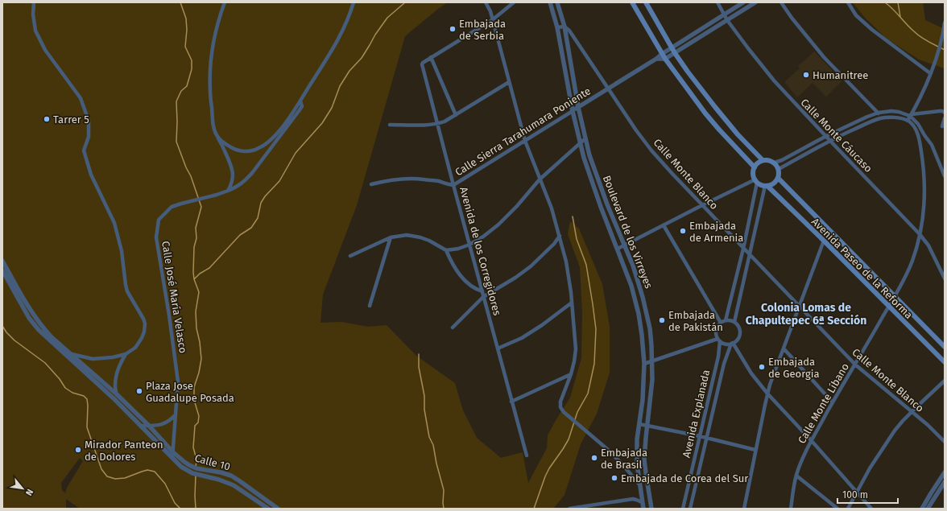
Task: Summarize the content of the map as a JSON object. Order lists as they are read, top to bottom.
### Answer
{
  "streets": {
    "main road": ["Avenida Paseo de la Reforma"],
    "street": [
      "Calle Sierra Tarahumara Poniente",
      "Calle Monte Cáucaso",
      "Calle Monte Blanco",
      "Boulevard de los Virreyes",
      "Avenida de los Corregidores",
      "Calle José María Velasco",
      "Calle Monte Líbano",
      "Avenida Explanada",
      "Calle 10"
    ]
  },
  "crossings": [
    ["Calle Sierra Tarahumara Poniente", "Calle Monte Cáucaso"],
    ["Calle Sierra Tarahumara Poniente", "Calle Monte Blanco"],
    ["Calle Sierra Tarahumara Poniente", "Boulevard de los Virreyes"],
    ["Calle Sierra Tarahumara Poniente", "Avenida de los Corregidores"],
    ["Calle Monte Cáucaso", "Calle Monte Líbano"],
    ["Calle Monte Blanco", "Boulevard de los Virreyes"],
    ["Calle Monte Blanco", "Calle Monte Líbano"],
    ["Avenida Paseo de la Reforma", "Calle Monte Líbano"],
    ["Calle José María Velasco", "Calle 10"]
  ],
  "districts": ["Colonia Lomas de Chapultepec 6ª Sección"],
  "places": [
    "Embajada de Serbia",
    "Humanitree",
    "Tarrer 5",
    "Embajada de Armenia",
    "Embajada de Pakistán",
    "Embajada de Georgia",
    "Plaza Jose Guadalupe Posada",
    "Mirador Panteon de Dolores",
    "Embajada de Brasil",
    "Embajada de Corea del Sur"
  ],
  "scale_bar": "100 m",
  "north": "bottom right"
}
